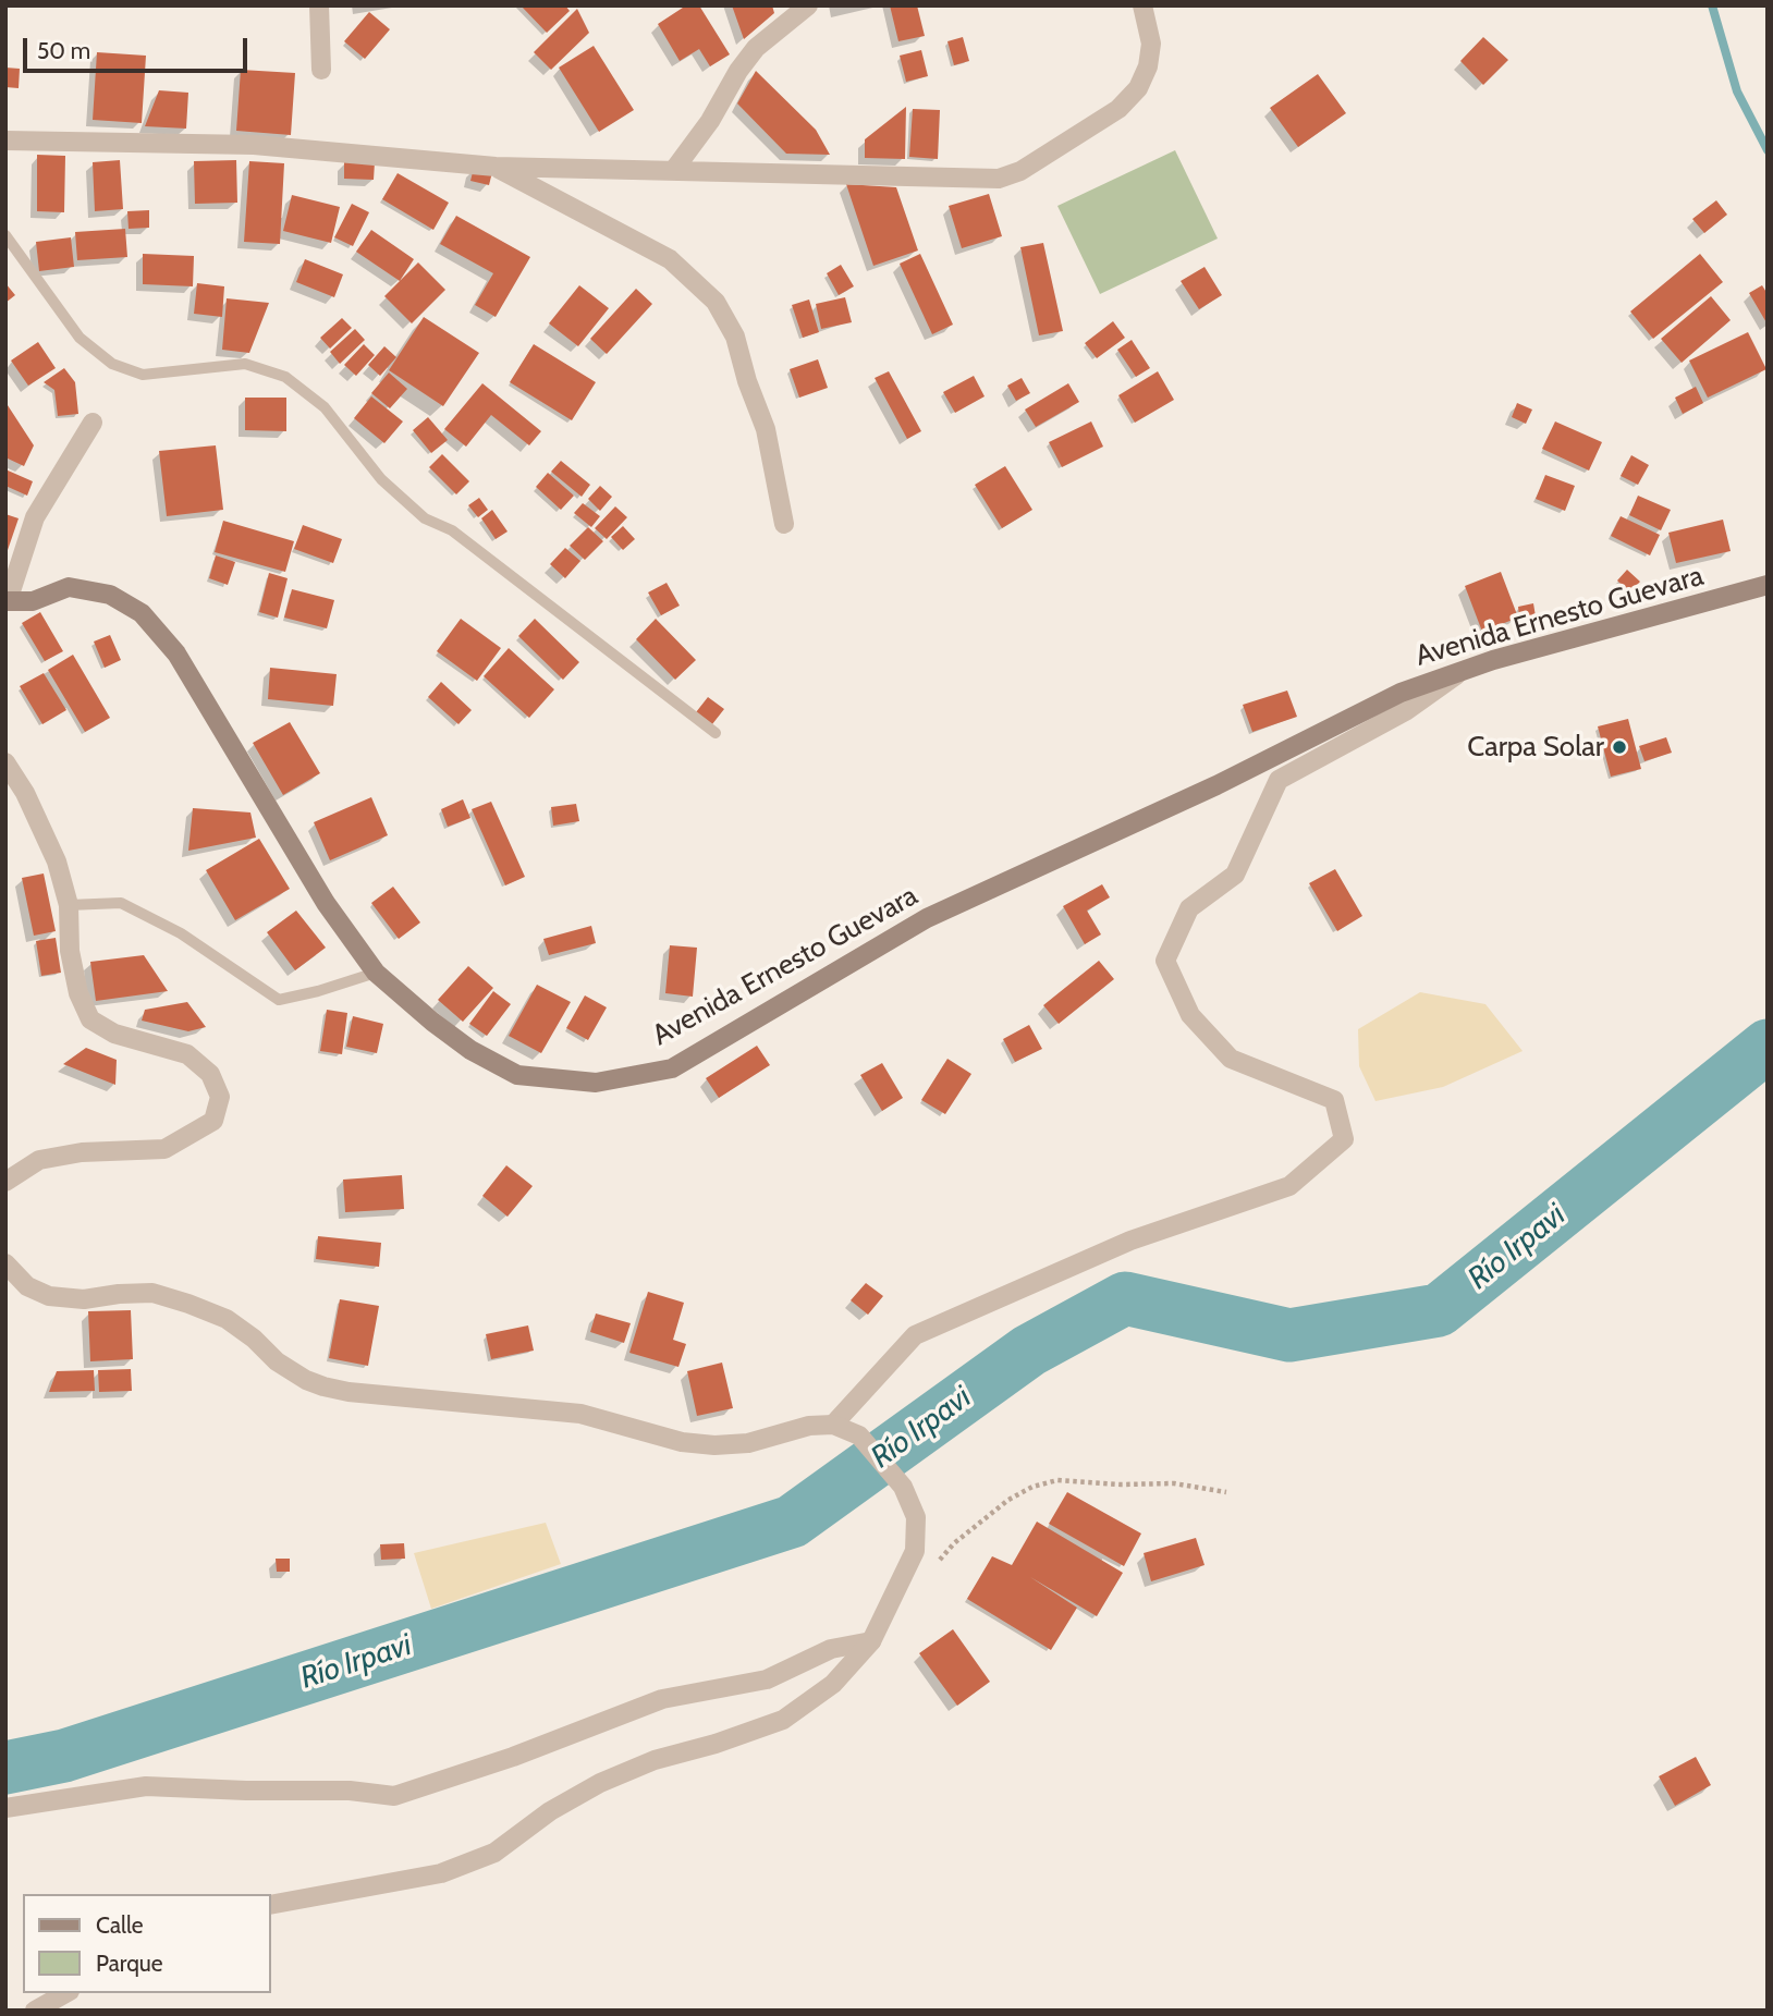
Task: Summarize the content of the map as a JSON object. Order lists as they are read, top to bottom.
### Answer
{
  "streets": {
    "main road": ["Avenida Ernesto Guevara"]
  },
  "water": ["Río Irpavi"],
  "places": ["Carpa Solar"],
  "legend": ["Calle", "Parque"],
  "scale_bar": "50 m"
}
